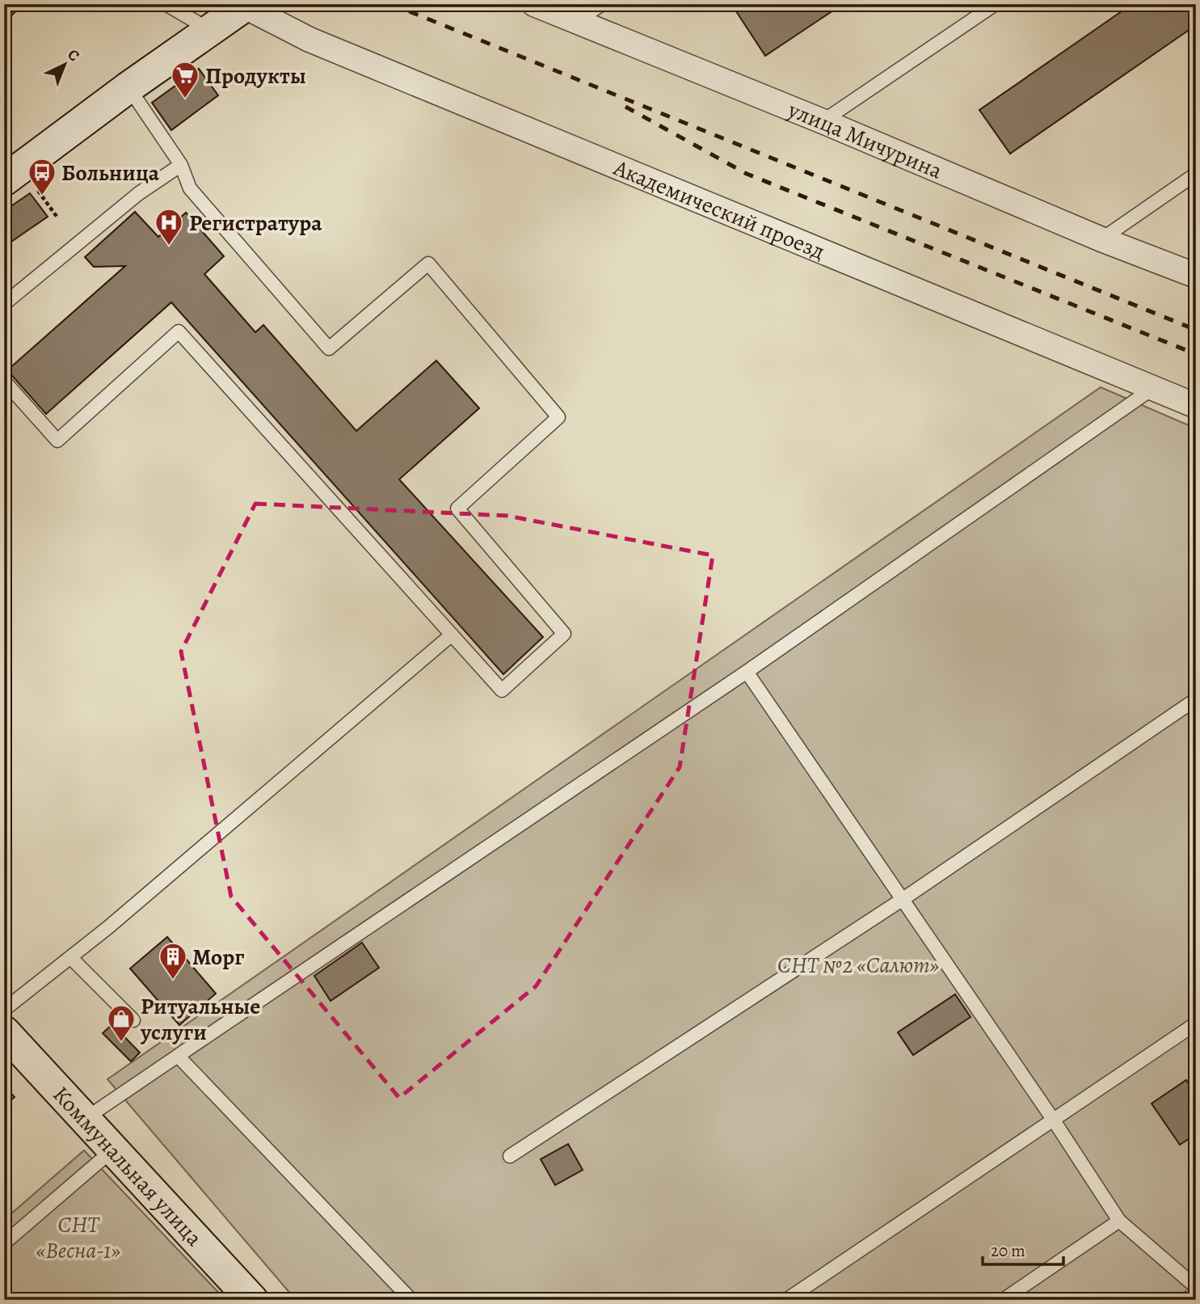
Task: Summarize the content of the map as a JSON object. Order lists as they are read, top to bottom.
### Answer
{
  "streets": {
    "street": ["улица Мичурина", "Академический проезд", "Коммунальная улица"]
  },
  "parks": ["СНТ №2 «Салют»", "СНТ «Весна-1»"],
  "places": {
    "supermarket": ["Продукты"],
    "bus stop": ["Больница"],
    "hospital": ["Регистратура"],
    "building": ["Морг"],
    "shop": ["Ритуальные услуги"]
  },
  "scale_bar": "20 m",
  "north": "top right"
}
